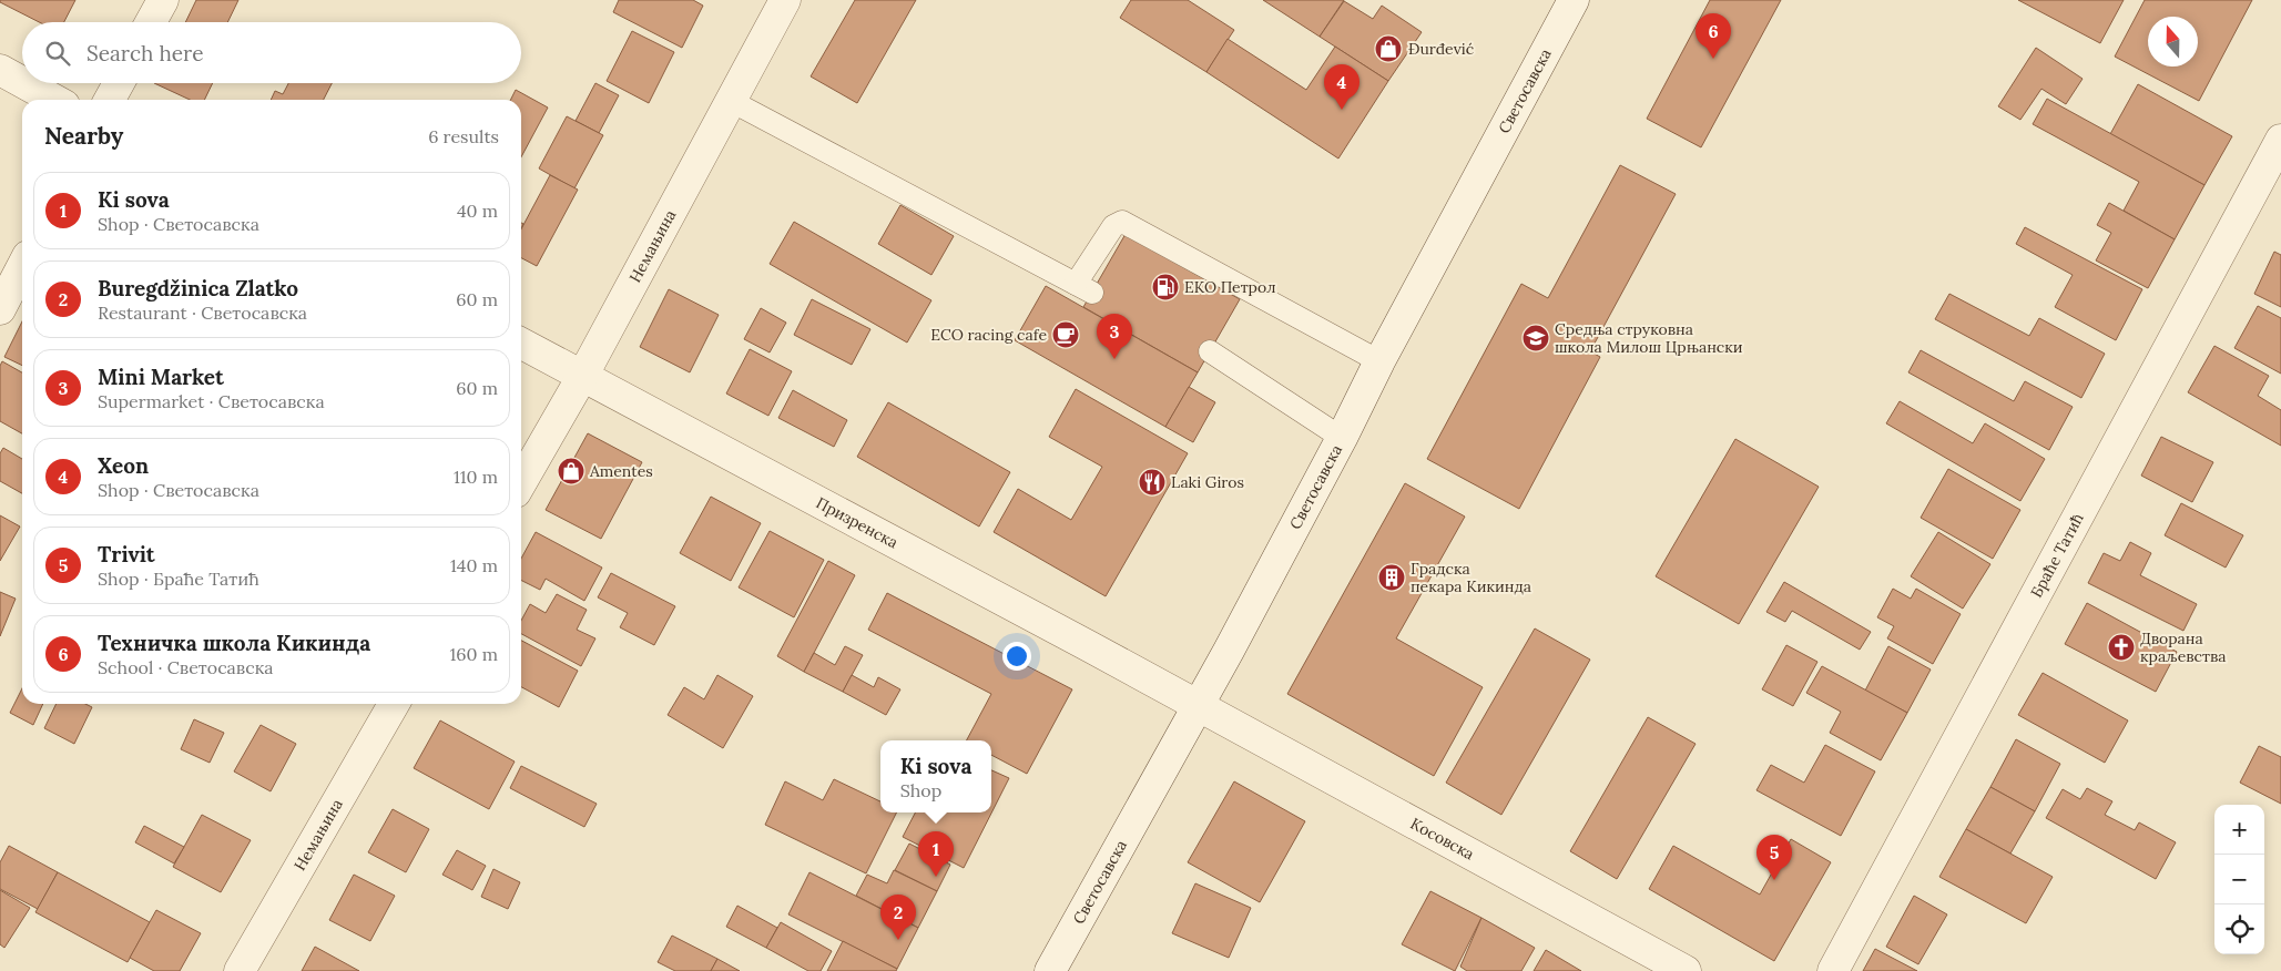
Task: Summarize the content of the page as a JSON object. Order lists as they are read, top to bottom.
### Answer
{
  "streets": {
    "street": [
      "Светосавска",
      "Немањина",
      "Призренска",
      "Браће Татић",
      "Косовска"
    ]
  },
  "crossings": [
    ["Светосавска", "Призренска"],
    ["Светосавска", "Косовска"],
    ["Немањина", "Призренска"],
    ["Призренска", "Косовска"]
  ],
  "places": {
    "shop": ["Đurđević", "Amentes"],
    "fuel station": ["ЕКО Петрол"],
    "cafe": ["ECO racing cafe"],
    "school or university": ["Средња струковна школа Милош Црњански"],
    "restaurant": ["Laki Giros"],
    "building": ["Градска пекара Кикинда"],
    "church": ["Дворана краљевства"]
  },
  "north": "top",
  "page": {
    "pins": [
      "6",
      "4",
      "3",
      "1",
      "5",
      "2"
    ],
    "search": "Search here",
    "heading": ["Nearby", "6 results"],
    "list": [
      {
        "mark": "1",
        "name": "Ki sova",
        "note": "Shop · Светосавска",
        "value": "40 m"
      },
      {
        "mark": "2",
        "name": "Buregdžinica Zlatko",
        "note": "Restaurant · Светосавска",
        "value": "60 m"
      },
      {
        "mark": "3",
        "name": "Mini Market",
        "note": "Supermarket · Светосавска",
        "value": "60 m"
      },
      {
        "mark": "4",
        "name": "Xeon",
        "note": "Shop · Светосавска",
        "value": "110 m"
      },
      {
        "mark": "5",
        "name": "Trivit",
        "note": "Shop · Браће Татић",
        "value": "140 m"
      },
      {
        "mark": "6",
        "name": "Техничка школа Кикинда",
        "note": "School · Светосавска",
        "value": "160 m"
      }
    ],
    "popup": ["Ki sova", "Shop"],
    "map_buttons": ["+", "−"]
  }
}
